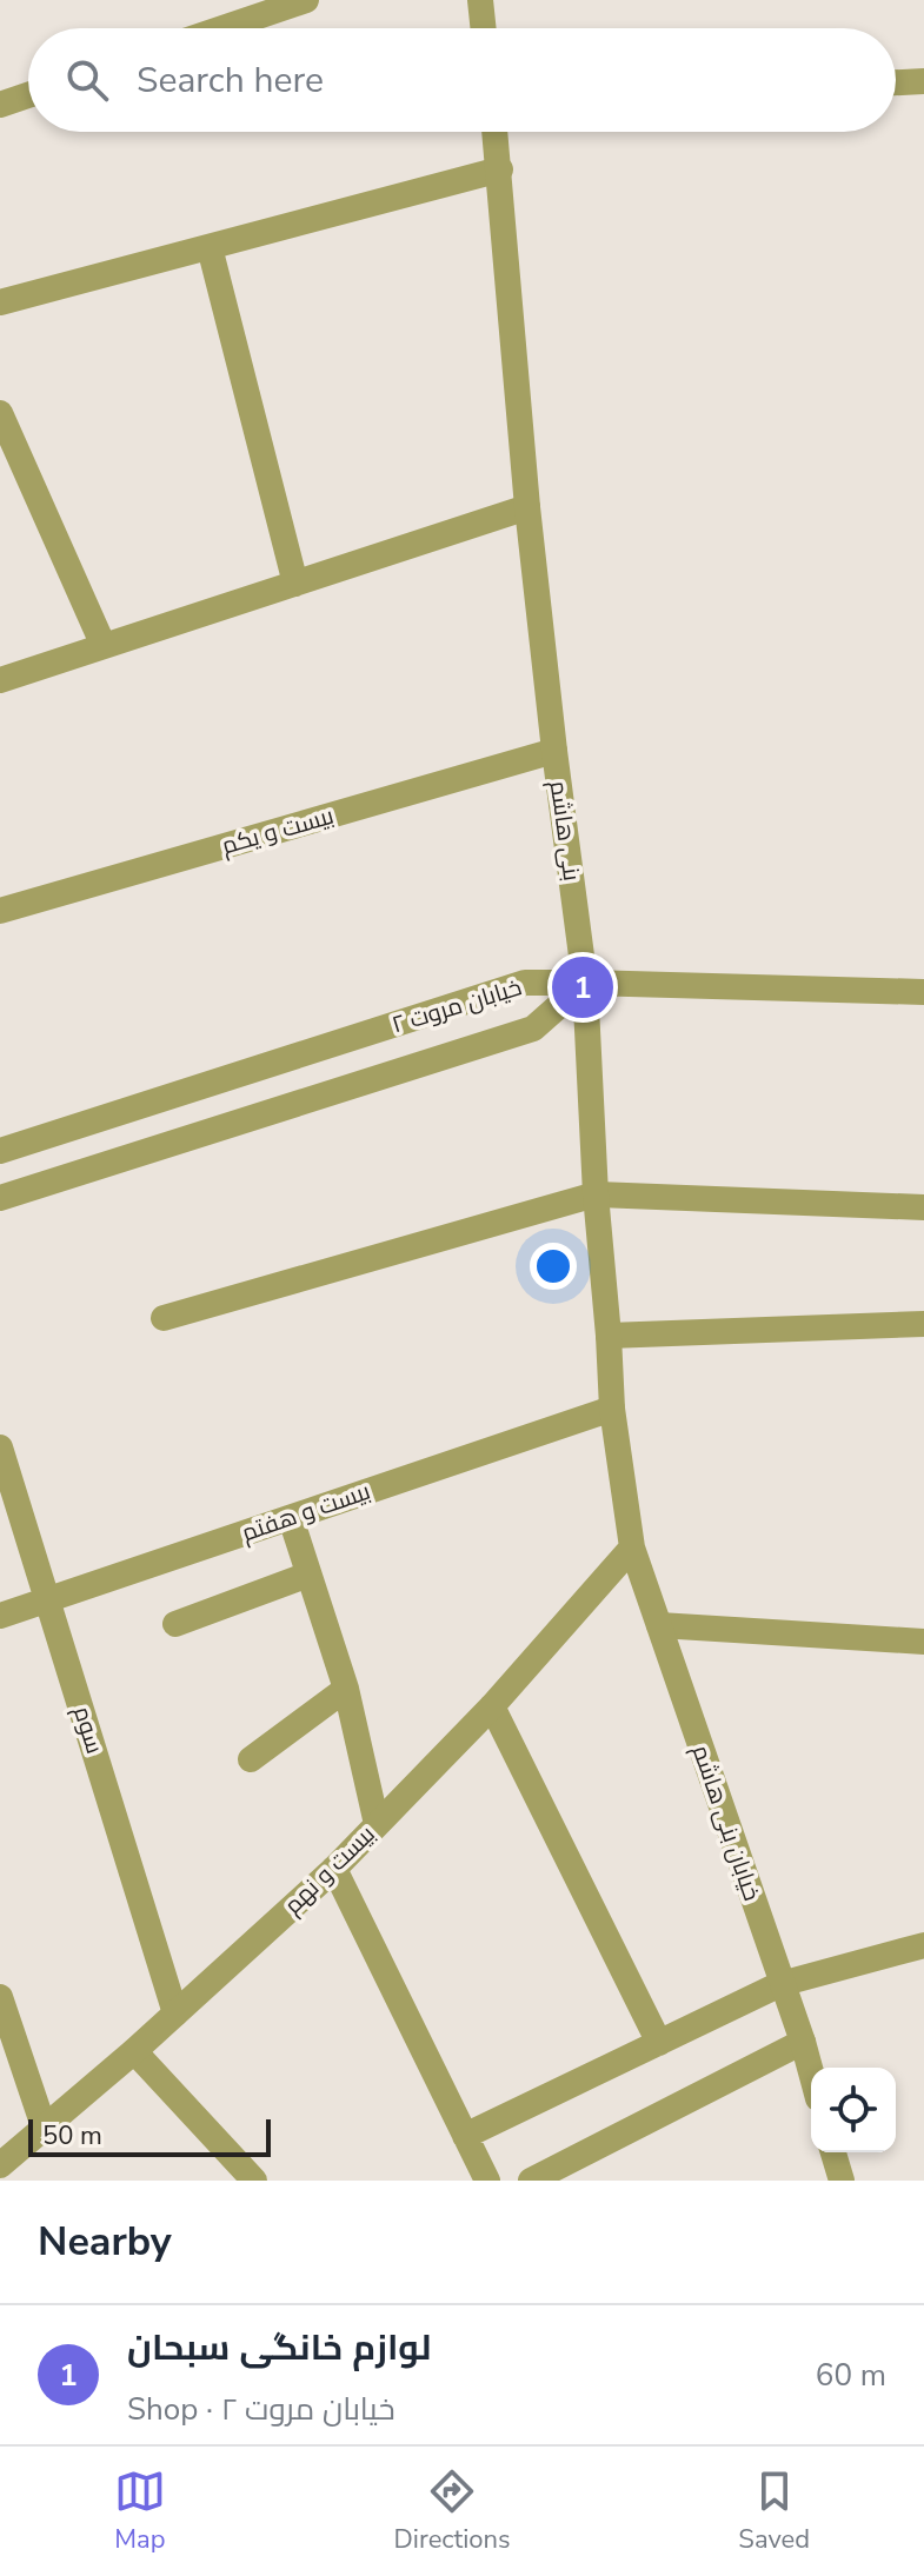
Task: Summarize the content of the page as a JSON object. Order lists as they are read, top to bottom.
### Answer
{
  "streets": {
    "street": [
      "بیست و یکم",
      "بنی هاشم",
      "خیابان مروت ۲",
      "بیست و هفتم",
      "سوم",
      "خیابان بنی هاشم",
      "بیست و نهم"
    ]
  },
  "crossings": [
    ["بیست و یکم", "بنی هاشم"],
    ["بنی هاشم", "خیابان مروت ۲"],
    ["بنی هاشم", "بیست و هفتم"],
    ["بنی هاشم", "خیابان بنی هاشم"],
    ["بنی هاشم", "بیست و نهم"],
    ["بیست و هفتم", "سوم"],
    ["سوم", "بیست و نهم"],
    ["خیابان بنی هاشم", "بیست و نهم"]
  ],
  "scale_bar": "50 m",
  "page": {
    "search": "Search here",
    "pins": "1",
    "scale": "50 m",
    "heading": "Nearby",
    "list": [
      {
        "mark": "1",
        "name": "لوازم خانگی سبحان",
        "note": "Shop · خیابان مروت ۲",
        "value": "60 m"
      }
    ],
    "nav": ["Map", "Directions", "Saved"]
  }
}
